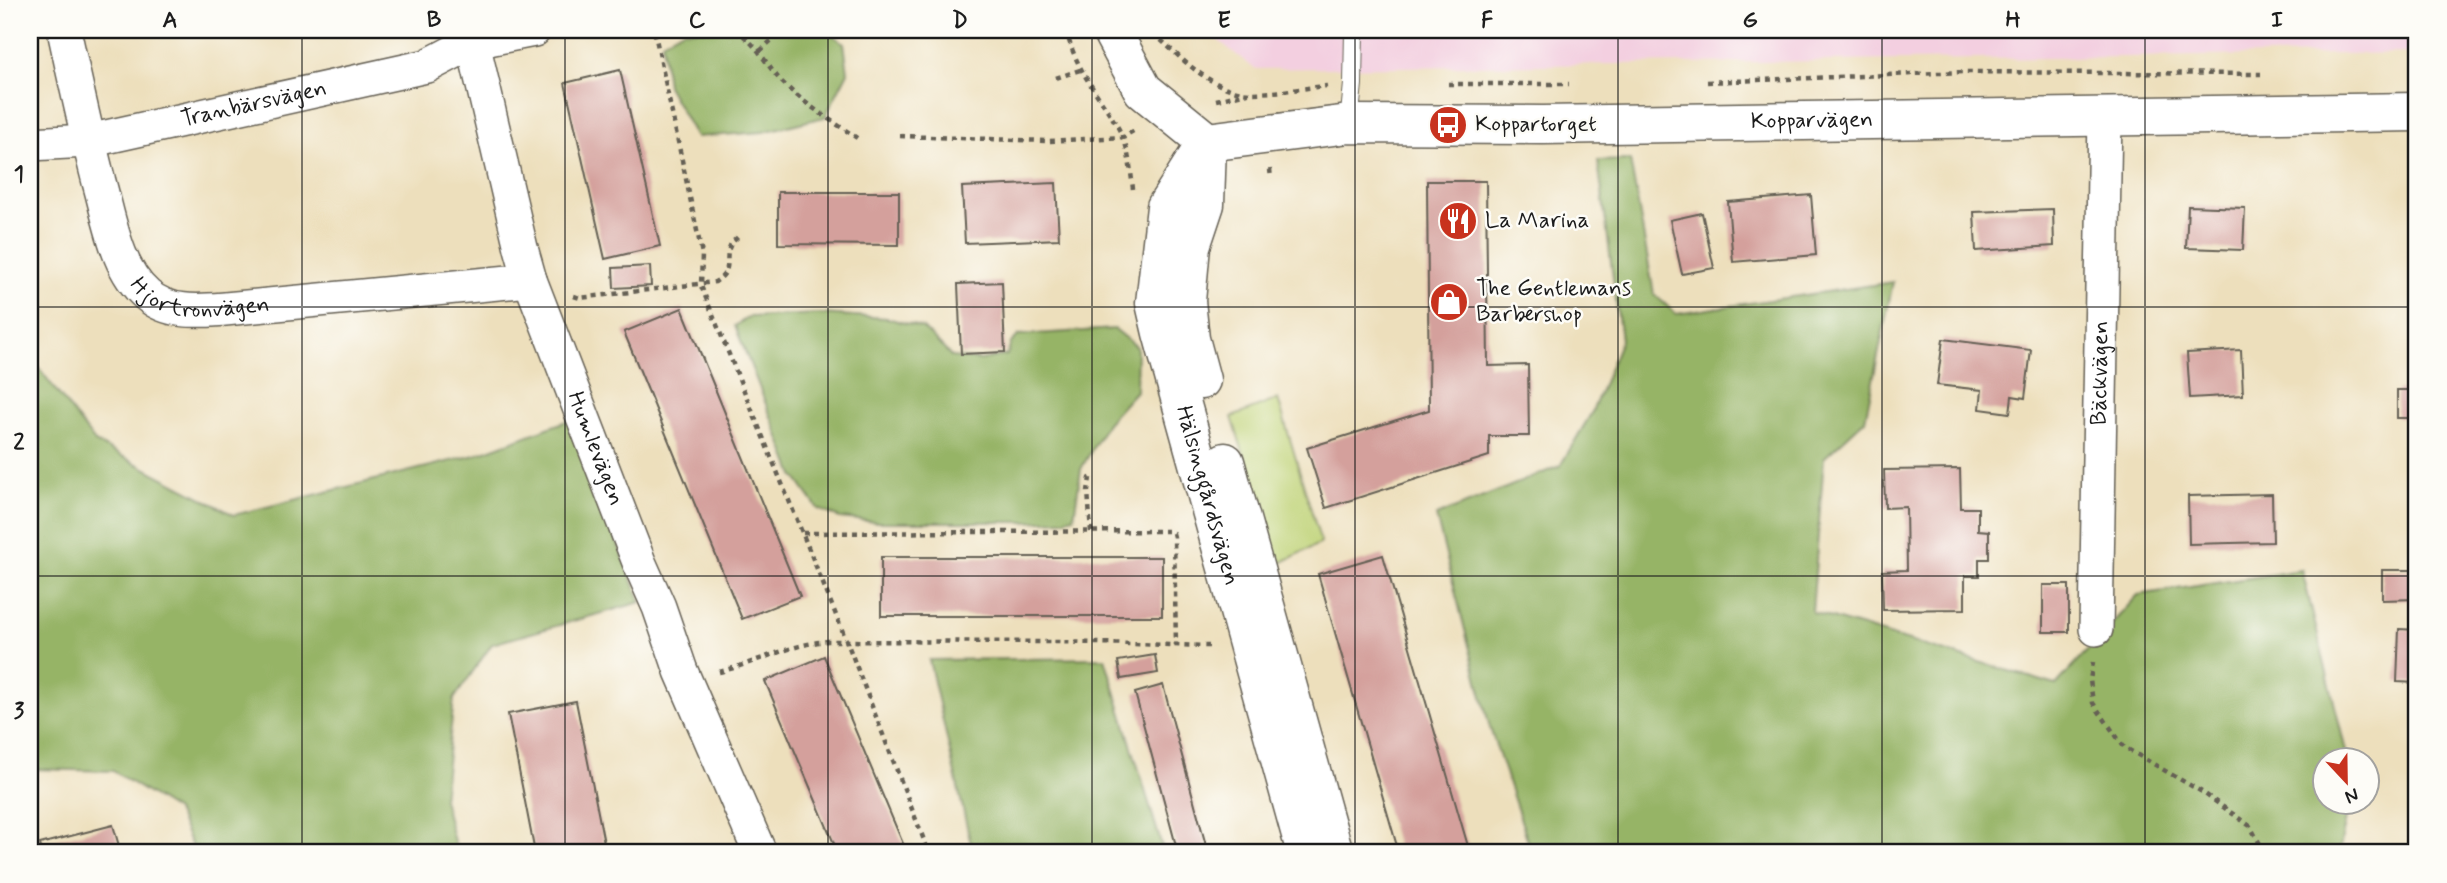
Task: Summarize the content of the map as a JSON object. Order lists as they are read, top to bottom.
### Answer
{
  "streets": {
    "street": [
      "Tranbärsvägen",
      "Kopparvägen",
      "Hjortronvägen",
      "Bäckvägen",
      "Humlevägen",
      "Hälsinggårdsvägen"
    ]
  },
  "crossings": [
    ["Tranbärsvägen", "Hjortronvägen"],
    ["Tranbärsvägen", "Humlevägen"],
    ["Kopparvägen", "Bäckvägen"],
    ["Kopparvägen", "Hälsinggårdsvägen"],
    ["Hjortronvägen", "Humlevägen"]
  ],
  "places": {
    "bus stop": ["Koppartorget"],
    "restaurant": ["La Marina"],
    "shop": ["The Gentlemans Barbershop"]
  },
  "north": "bottom",
  "grid": {
    "columns": [
      "A",
      "B",
      "C",
      "D",
      "E",
      "F",
      "G",
      "H",
      "I"
    ],
    "rows": ["1", "2", "3"]
  }
}
